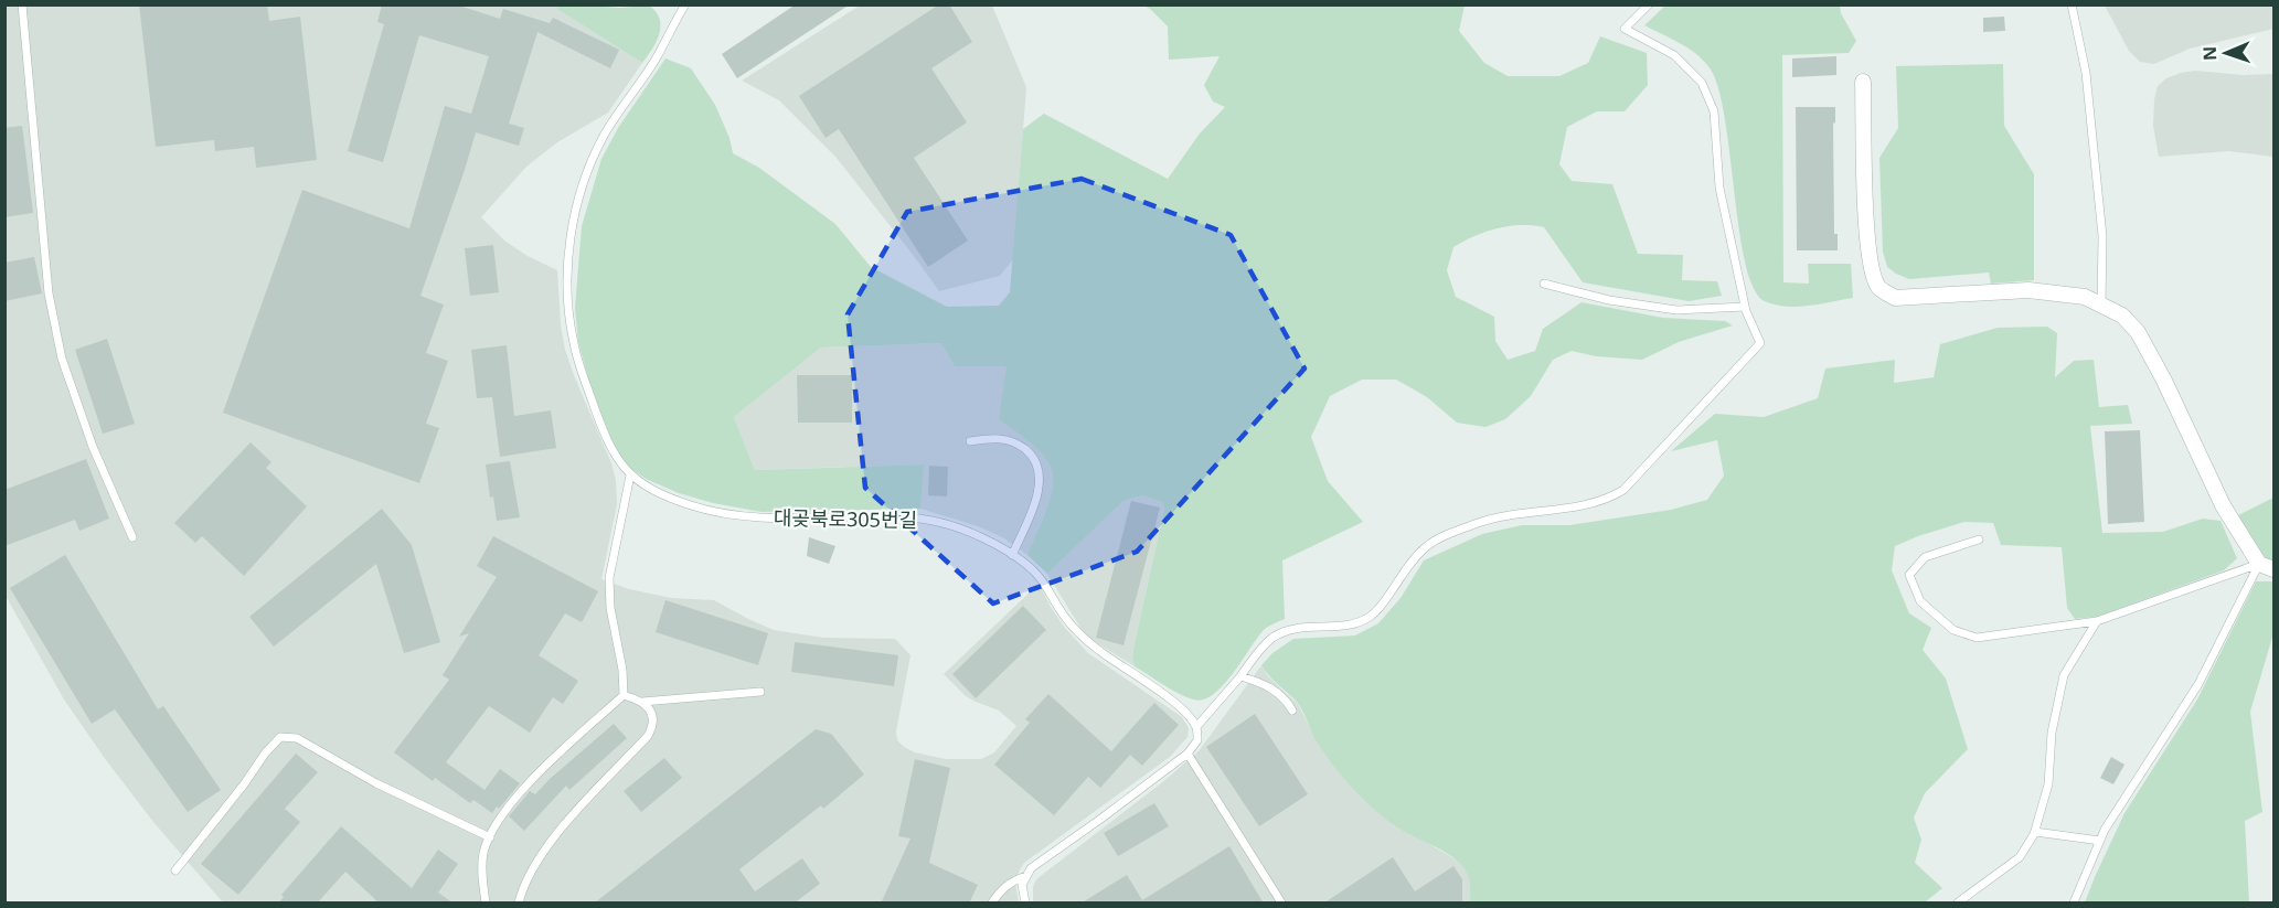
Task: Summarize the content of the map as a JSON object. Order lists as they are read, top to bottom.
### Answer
{
  "streets": {
    "lane": ["대곶북로305번길"]
  },
  "north": "left"
}
